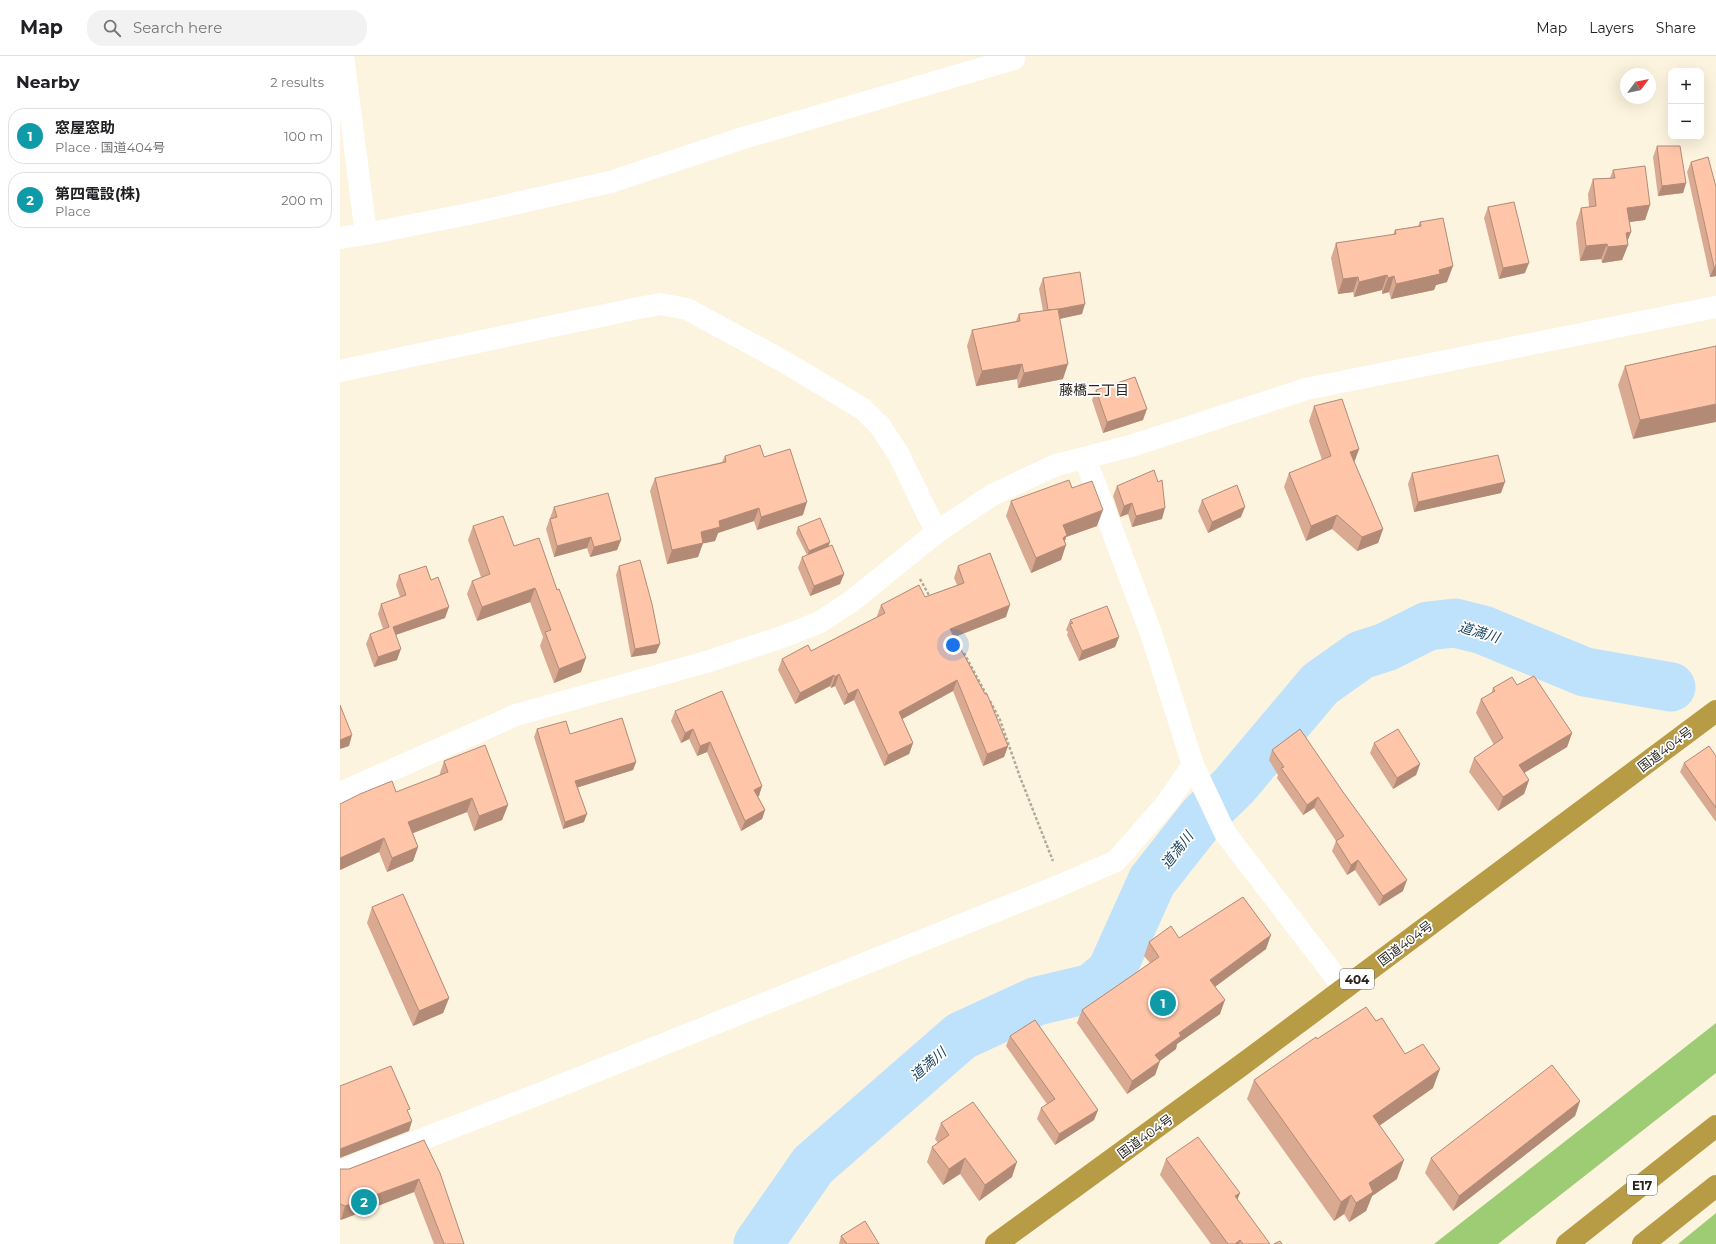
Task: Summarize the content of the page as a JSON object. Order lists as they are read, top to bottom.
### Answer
{
  "streets": {
    "highway": ["国道404号", "404", "E17"]
  },
  "districts": ["藤橋二丁目"],
  "water": ["道満川"],
  "north": "top right",
  "page": {
    "header": "Map",
    "search": "Search here",
    "nav": ["Map", "Layers", "Share"],
    "heading": ["Nearby", "2 results"],
    "map_buttons": ["+", "−"],
    "list": [
      {
        "mark": "1",
        "name": "窓屋窓助",
        "note": "Place · 国道404号",
        "value": "100 m"
      },
      {
        "mark": "2",
        "name": "第四電設(株)",
        "note": "Place",
        "value": "200 m"
      }
    ],
    "pins": ["1", "2"]
  }
}
